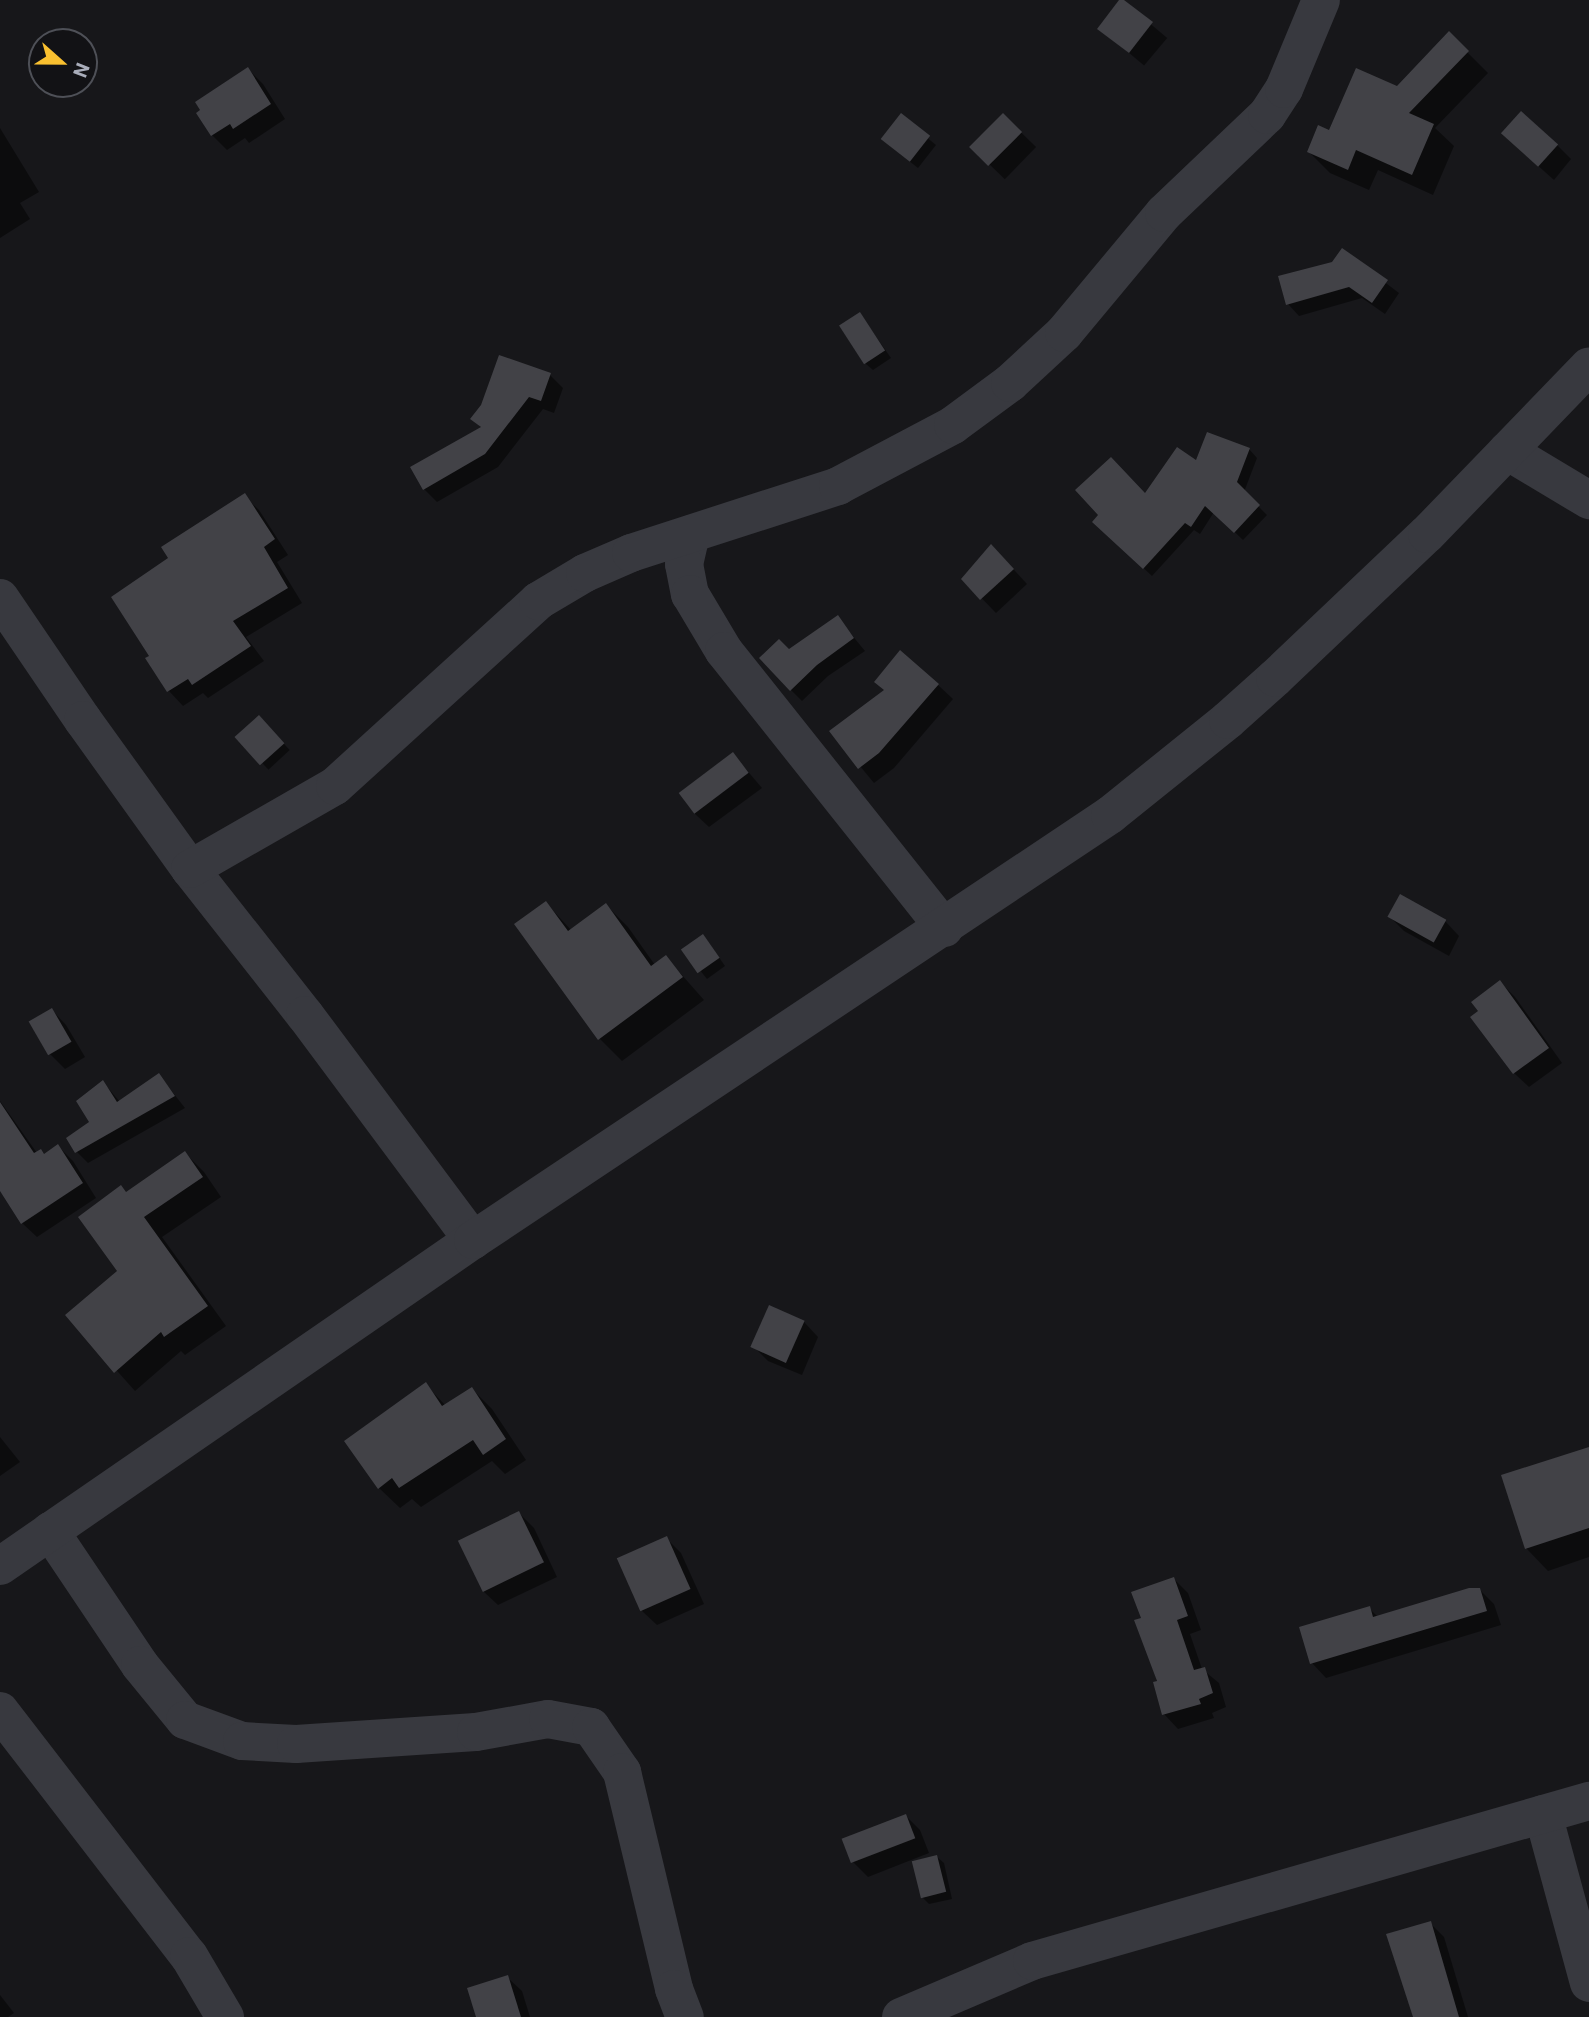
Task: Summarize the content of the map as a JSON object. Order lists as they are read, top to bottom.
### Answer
{
  "north": "right"
}
